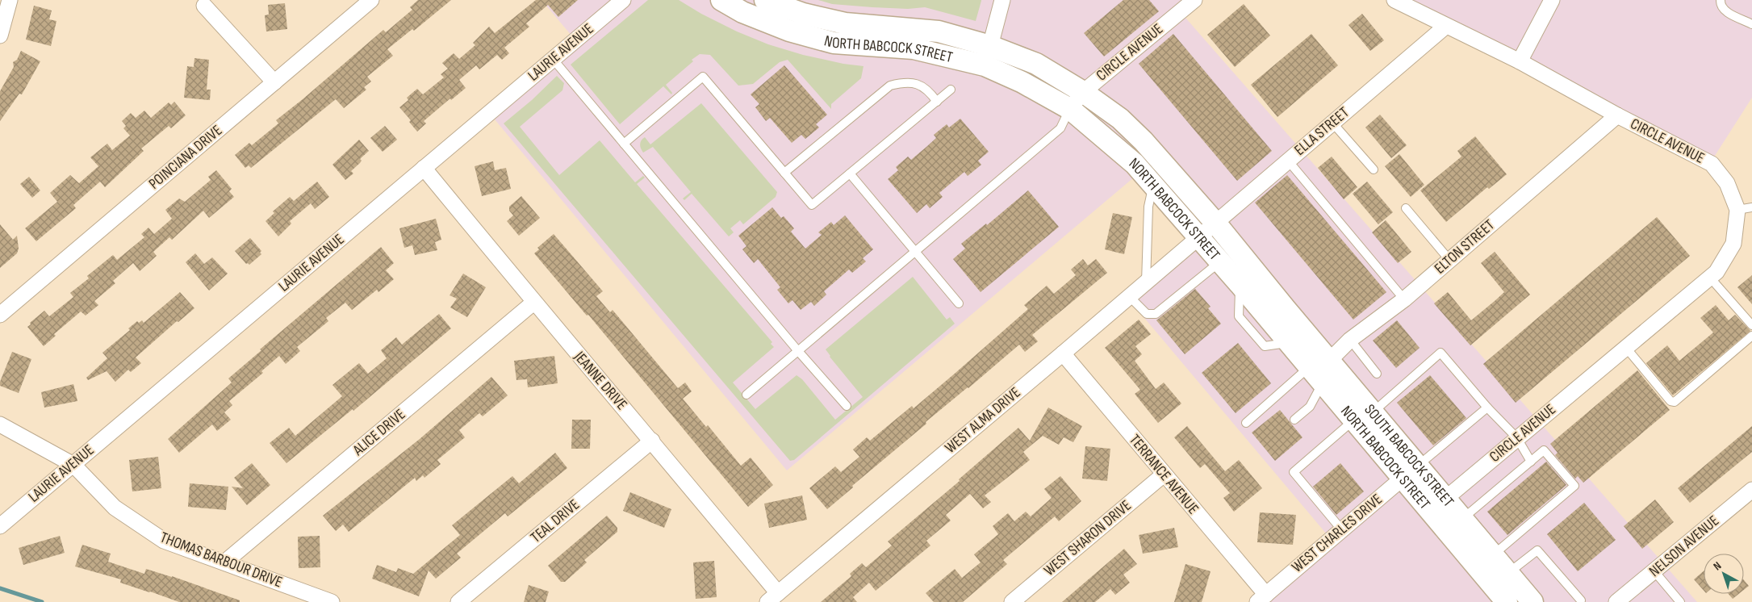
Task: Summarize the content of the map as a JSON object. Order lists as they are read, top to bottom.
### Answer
{
  "streets": {
    "main road": ["NORTH BABCOCK STREET", "SOUTH BABCOCK STREET"],
    "street": [
      "LAURIE AVENUE",
      "CIRCLE AVENUE",
      "ELLA STREET",
      "POINCIANA DRIVE",
      "ELTON STREET",
      "JEANNE DRIVE",
      "WEST ALMA DRIVE",
      "ALICE DRIVE",
      "TERRANCE AVENUE",
      "TEAL DRIVE",
      "WEST CHARLES DRIVE",
      "WEST SHARON DRIVE",
      "NELSON AVENUE",
      "THOMAS BARBOUR DRIVE"
    ]
  },
  "crossings": [
    ["NORTH BABCOCK STREET", "CIRCLE AVENUE"],
    ["NORTH BABCOCK STREET", "ELLA STREET"],
    ["NORTH BABCOCK STREET", "ELTON STREET"],
    ["NORTH BABCOCK STREET", "WEST ALMA DRIVE"],
    ["NORTH BABCOCK STREET", "SOUTH BABCOCK STREET"],
    ["NORTH BABCOCK STREET", "WEST CHARLES DRIVE"],
    ["LAURIE AVENUE", "JEANNE DRIVE"],
    ["LAURIE AVENUE", "THOMAS BARBOUR DRIVE"],
    ["CIRCLE AVENUE", "ELLA STREET"],
    ["CIRCLE AVENUE", "ELTON STREET"],
    ["CIRCLE AVENUE", "SOUTH BABCOCK STREET"],
    ["ELLA STREET", "WEST ALMA DRIVE"],
    ["ELTON STREET", "SOUTH BABCOCK STREET"],
    ["JEANNE DRIVE", "WEST ALMA DRIVE"],
    ["JEANNE DRIVE", "ALICE DRIVE"],
    ["JEANNE DRIVE", "TEAL DRIVE"],
    ["WEST ALMA DRIVE", "TERRANCE AVENUE"],
    ["ALICE DRIVE", "THOMAS BARBOUR DRIVE"],
    ["SOUTH BABCOCK STREET", "WEST CHARLES DRIVE"],
    ["TERRANCE AVENUE", "WEST CHARLES DRIVE"],
    ["TERRANCE AVENUE", "WEST SHARON DRIVE"]
  ],
  "north": "top left"
}
